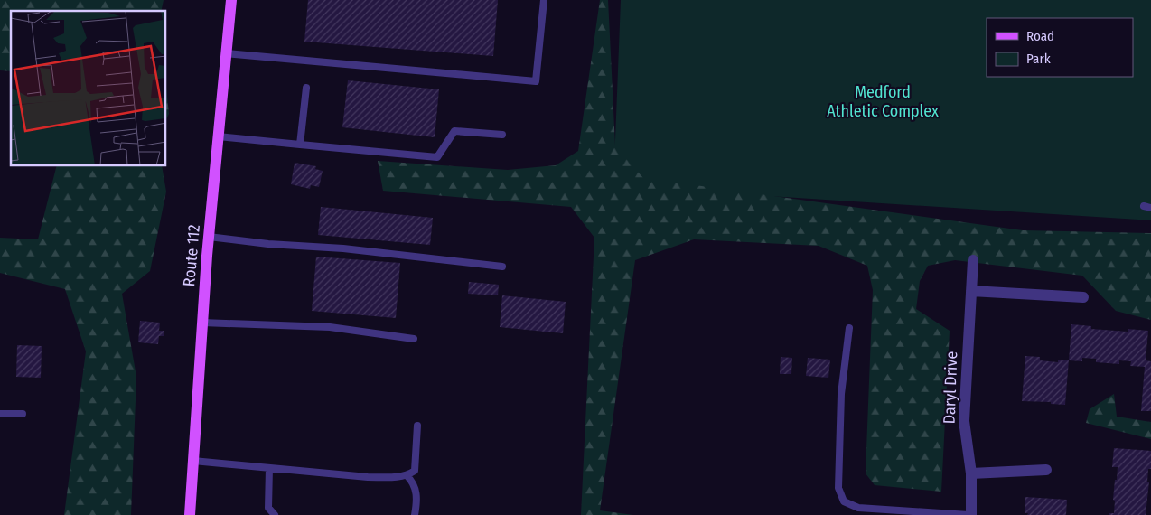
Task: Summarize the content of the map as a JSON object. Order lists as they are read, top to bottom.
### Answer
{
  "streets": {
    "main road": ["Route 112"],
    "street": ["Daryl Drive"]
  },
  "parks": ["Medford Athletic Complex"],
  "legend": ["Road", "Park"]
}
